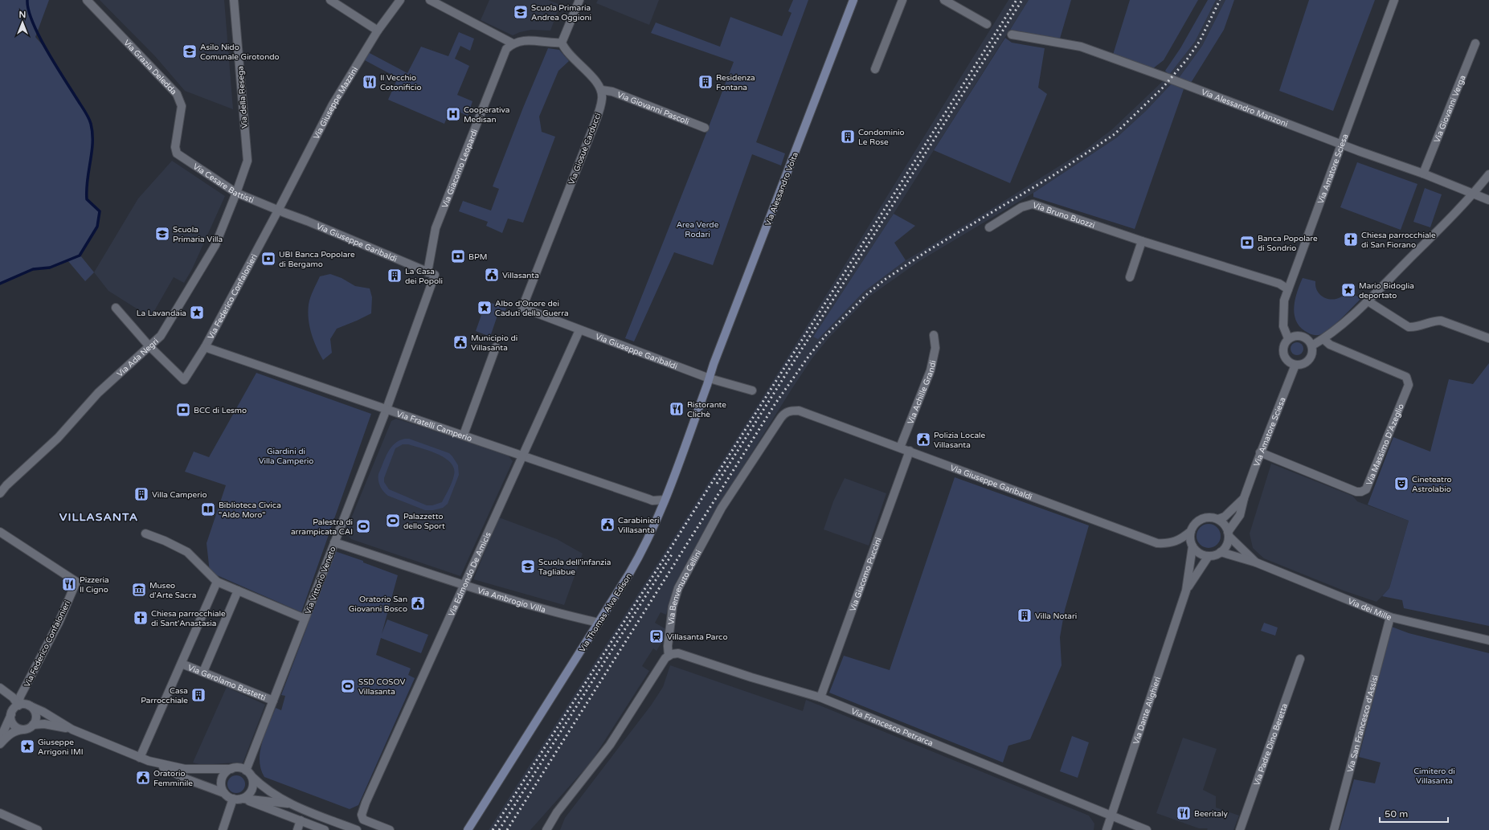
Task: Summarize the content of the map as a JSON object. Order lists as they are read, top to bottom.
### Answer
{
  "streets": {
    "main road": ["Via Alessandro Volta", "Via Thomas Alva Edison"],
    "street": [
      "Via Grazia Deledda",
      "Via della Resega",
      "Via Giuseppe Mazzini",
      "Via Alessandro Manzoni",
      "Via Giovanni Pascoli",
      "Via Giovanni Verga",
      "Via Giosuè Carducci",
      "Via Giacomo Leopardi",
      "Via Amatore Sciesa",
      "Via Cesare Battisti",
      "Via Bruno Buozzi",
      "Via Giuseppe Garibaldi",
      "Via Federico Confalonieri",
      "Via Ada Negri",
      "Via Achille Grandi",
      "Via Fratelli Camperio",
      "Via Massimo D'Azeglio",
      "Via Giacomo Puccini",
      "Via Edmondo De Amicis",
      "Via Vittorio Veneto",
      "Via Benvenuto Cellini",
      "Via Ambrogio Villa",
      "Via dei Mille",
      "Via Gerolamo Bestetti",
      "Via Dante Alighieri",
      "Via San Francesco d'Assisi",
      "Via Francesco Petrarca",
      "Via Padre Dino Beretta"
    ]
  },
  "crossings": [
    ["Via Grazia Deledda", "Via Cesare Battisti"],
    ["Via della Resega", "Via Cesare Battisti"],
    ["Via della Resega", "Via Ada Negri"],
    ["Via Giuseppe Mazzini", "Via Cesare Battisti"],
    ["Via Giuseppe Mazzini", "Via Giuseppe Garibaldi"],
    ["Via Giuseppe Mazzini", "Via Federico Confalonieri"],
    ["Via Alessandro Manzoni", "Via Giovanni Verga"],
    ["Via Alessandro Manzoni", "Via Amatore Sciesa"],
    ["Via Giovanni Pascoli", "Via Giosuè Carducci"],
    ["Via Giosuè Carducci", "Via Giuseppe Garibaldi"],
    ["Via Giacomo Leopardi", "Via Giuseppe Garibaldi"],
    ["Via Giacomo Leopardi", "Via Vittorio Veneto"],
    ["Via Amatore Sciesa", "Via Bruno Buozzi"],
    ["Via Amatore Sciesa", "Via Giuseppe Garibaldi"],
    ["Via Amatore Sciesa", "Via Massimo D'Azeglio"],
    ["Via Amatore Sciesa", "Via dei Mille"],
    ["Via Amatore Sciesa", "Via Dante Alighieri"],
    ["Via Cesare Battisti", "Via Giuseppe Garibaldi"],
    ["Via Cesare Battisti", "Via Federico Confalonieri"],
    ["Via Cesare Battisti", "Via Ada Negri"],
    ["Via Alessandro Volta", "Via Giuseppe Garibaldi"],
    ["Via Alessandro Volta", "Via Thomas Alva Edison"],
    ["Via Giuseppe Garibaldi", "Via Federico Confalonieri"],
    ["Via Giuseppe Garibaldi", "Via Achille Grandi"],
    ["Via Giuseppe Garibaldi", "Via Giacomo Puccini"],
    ["Via Giuseppe Garibaldi", "Via Edmondo De Amicis"],
    ["Via Giuseppe Garibaldi", "Via Benvenuto Cellini"],
    ["Via Giuseppe Garibaldi", "Via dei Mille"],
    ["Via Giuseppe Garibaldi", "Via Thomas Alva Edison"],
    ["Via Giuseppe Garibaldi", "Via Dante Alighieri"],
    ["Via Federico Confalonieri", "Via Ada Negri"],
    ["Via Federico Confalonieri", "Via Fratelli Camperio"],
    ["Via Fratelli Camperio", "Via Edmondo De Amicis"],
    ["Via Fratelli Camperio", "Via Vittorio Veneto"],
    ["Via Fratelli Camperio", "Via Thomas Alva Edison"],
    ["Via Giacomo Puccini", "Via Francesco Petrarca"],
    ["Via Edmondo De Amicis", "Via Ambrogio Villa"],
    ["Via Vittorio Veneto", "Via Ambrogio Villa"],
    ["Via Vittorio Veneto", "Via Gerolamo Bestetti"],
    ["Via Benvenuto Cellini", "Via Francesco Petrarca"],
    ["Via Ambrogio Villa", "Via Thomas Alva Edison"],
    ["Via dei Mille", "Via Dante Alighieri"],
    ["Via dei Mille", "Via San Francesco d'Assisi"],
    ["Via Dante Alighieri", "Via Francesco Petrarca"]
  ],
  "districts": ["VILLASANTA"],
  "parks": ["Area Verde Rodari", "Giardini di Villa Camperio", "Cimitero di Villasanta"],
  "places": {
    "school or university": [
      "Scuola Primaria Andrea Oggioni",
      "Asilo Nido Comunale Girotondo",
      "Scuola Primaria Villa",
      "Scuola dell'infanzia Tagliabue"
    ],
    "restaurant": [
      "Il Vecchio Cotonificio",
      "Ristorante Clichè",
      "Pizzeria Il Cigno",
      "Beeritaly"
    ],
    "building": [
      "Residenza Fontana",
      "Condominio Le Rose",
      "La Casa dei Popoli",
      "Villa Camperio",
      "Villa Notari",
      "Casa Parrocchiale"
    ],
    "hospital": ["Cooperativa Medisan"],
    "church": ["Chiesa parrocchiale di San Fiorano", "Chiesa parrocchiale di Sant'Anastasia"],
    "bank": [
      "Banca Popolare di Sondrio",
      "BPM",
      "UBI Banca Popolare di Bergamo",
      "BCC di Lesmo"
    ],
    "public building": [
      "Villasanta",
      "Municipio di Villasanta",
      "Polizia Locale Villasanta",
      "Carabinieri Villasanta",
      "Oratorio San Giovanni Bosco",
      "Oratorio Femminile"
    ],
    "place": [
      "Mario Bidoglia deportato",
      "Albo d'Onore dei Caduti della Guerra",
      "La Lavandaia",
      "Giuseppe Arrigoni IMI"
    ],
    "theatre": ["Cineteatro Astrolabio"],
    "library": ["Biblioteca Civica \"Aldo Moro\""],
    "sports": ["Palazzetto dello Sport", "Palestra di arrampicata CAI", "SSD COSOV Villasanta"],
    "museum": ["Museo d'Arte Sacra"],
    "station": ["Villasanta Parco"]
  },
  "scale_bar": "50 m",
  "north": "top"
}
